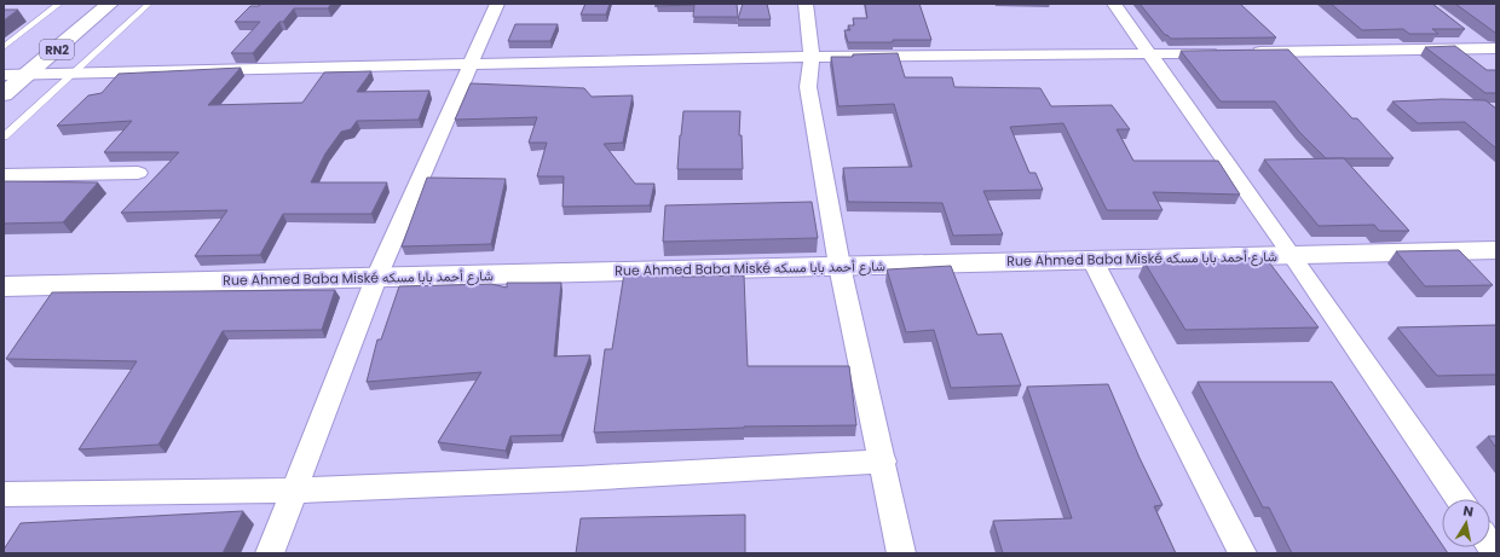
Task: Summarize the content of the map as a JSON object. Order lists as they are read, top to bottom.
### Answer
{
  "streets": {
    "main road": ["RN2", "Rue Ahmed Baba Miské شارع أحمد بابا مسكه"]
  },
  "north": "top"
}
